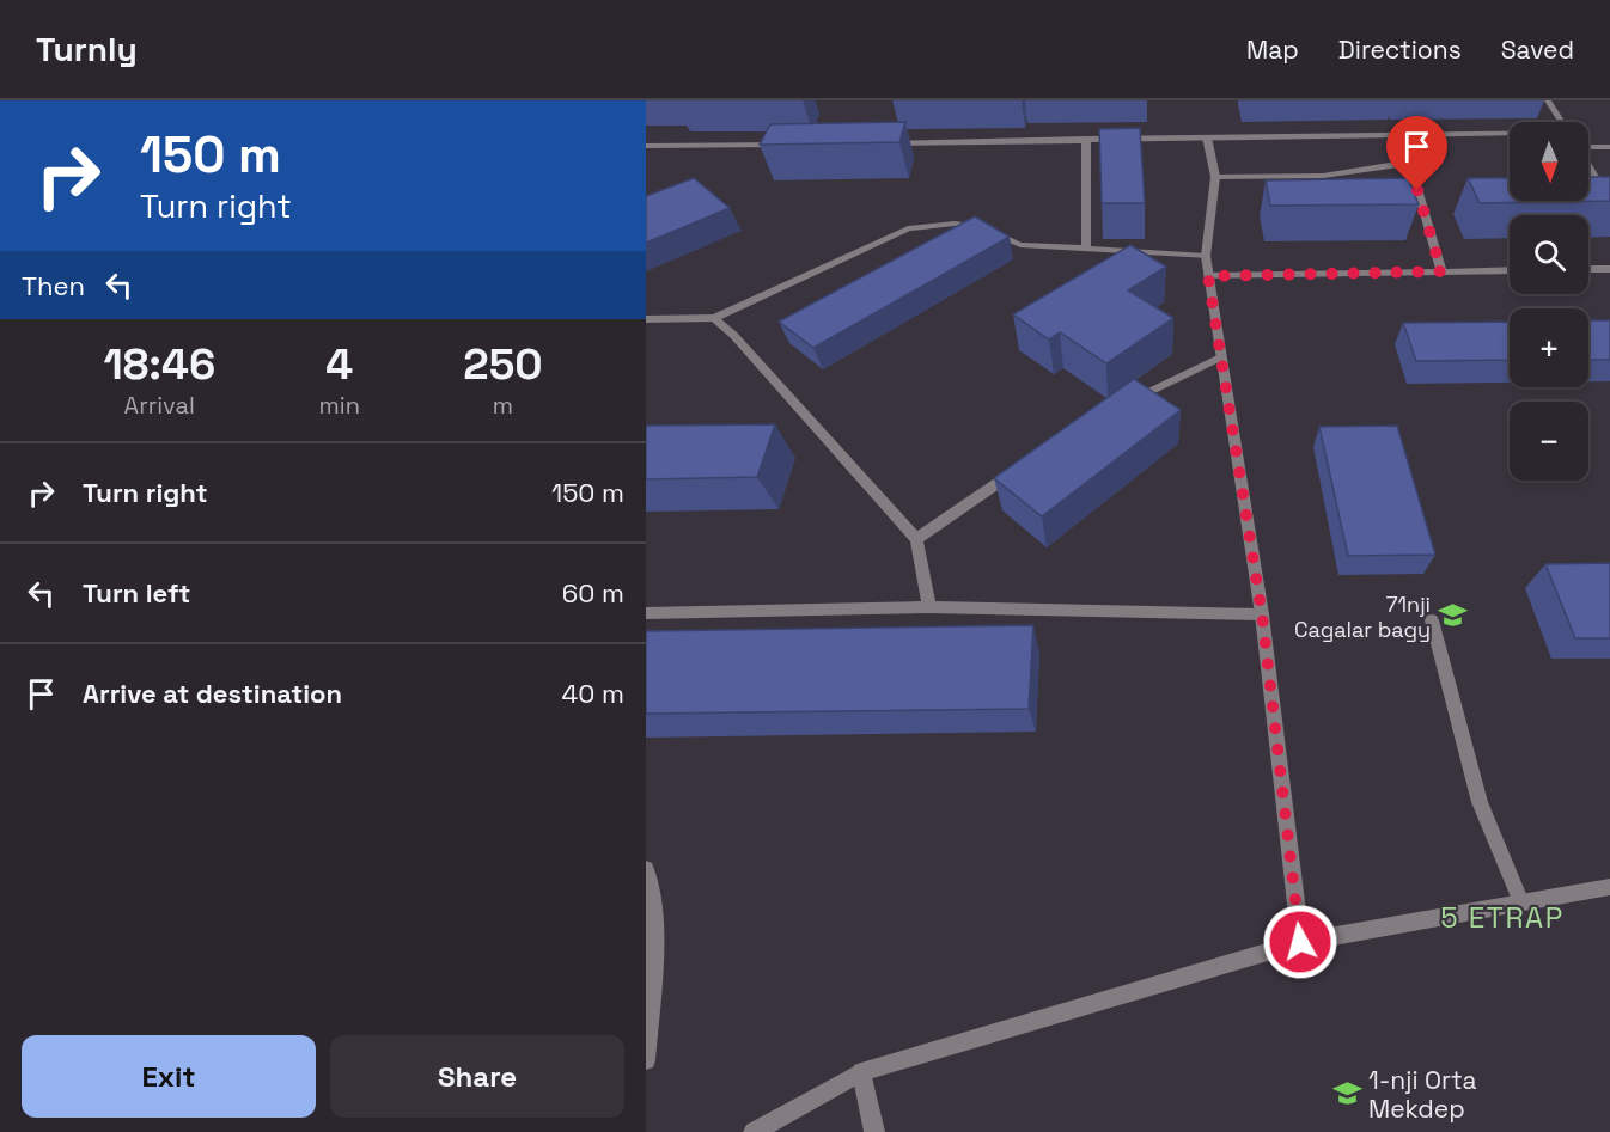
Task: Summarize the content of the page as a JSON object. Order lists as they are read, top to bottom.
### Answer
{
  "districts": ["5 ETRAP"],
  "places": {
    "school or university": ["71nji Cagalar bagy", "1-nji Orta Mekdep"]
  },
  "north": "bottom",
  "page": {
    "header": "Turnly",
    "nav": ["Map", "Directions", "Saved"],
    "turn": ["150 m", "Turn right"],
    "map_buttons": ["+", "−"],
    "then": "Then",
    "eta": [
      "18:46",
      "Arrival",
      "4",
      "min",
      "250",
      "m"
    ],
    "list": [
      {
        "name": "Turn right",
        "value": "150 m"
      },
      {
        "name": "Turn left",
        "value": "60 m"
      },
      {
        "name": "Arrive at destination",
        "value": "40 m"
      }
    ],
    "buttons": ["Exit", "Share"]
  }
}
